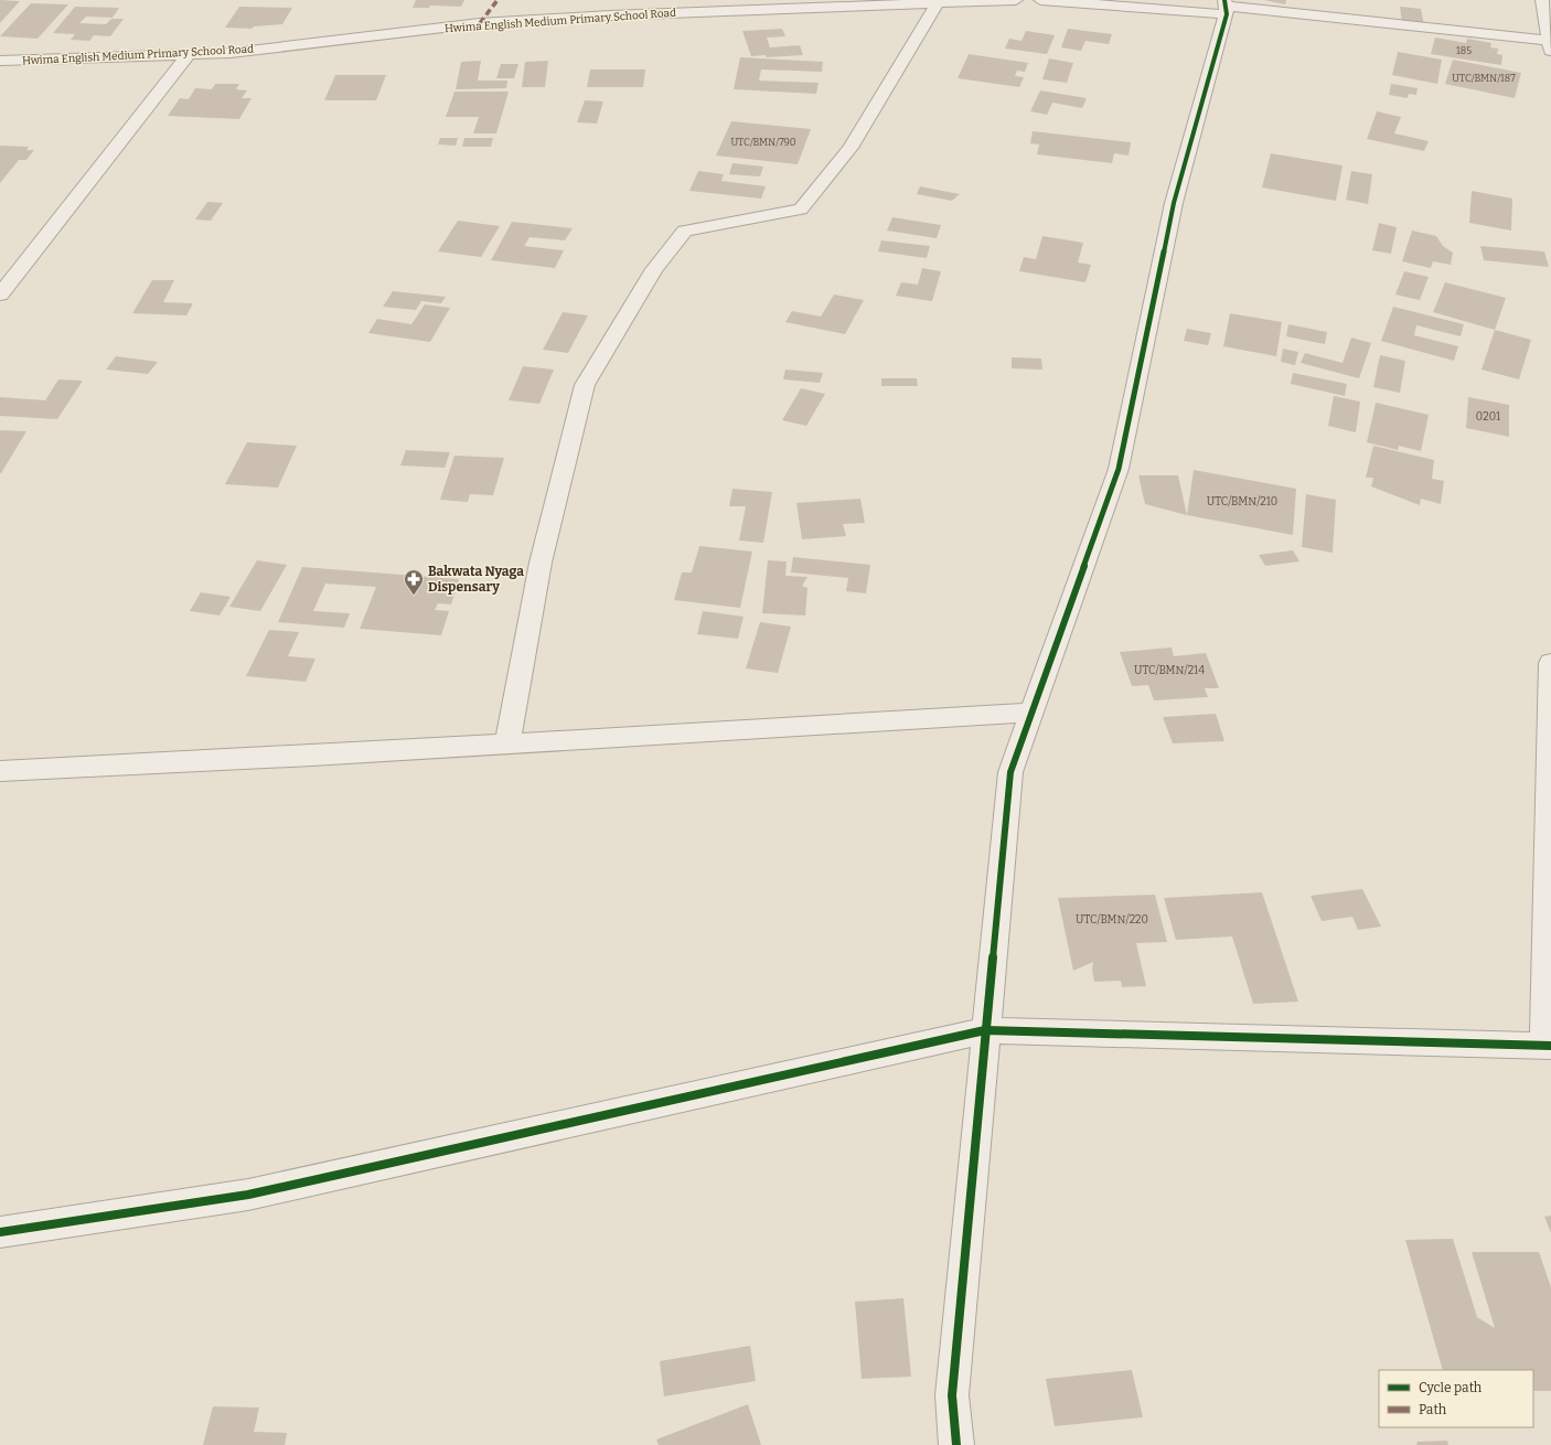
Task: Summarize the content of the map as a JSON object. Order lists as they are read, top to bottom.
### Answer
{
  "streets": {
    "street": ["Hwima English Medium Primary School Road"]
  },
  "places": {
    "pharmacy": ["Bakwata Nyaga Dispensary"]
  },
  "house_numbers": [
    "185",
    "UTC/BMN/187",
    "UTC/BMN/790",
    "0201",
    "UTC/BMN/210",
    "UTC/BMN/214",
    "UTC/BMN/220"
  ],
  "legend": ["Cycle path", "Path"]
}
